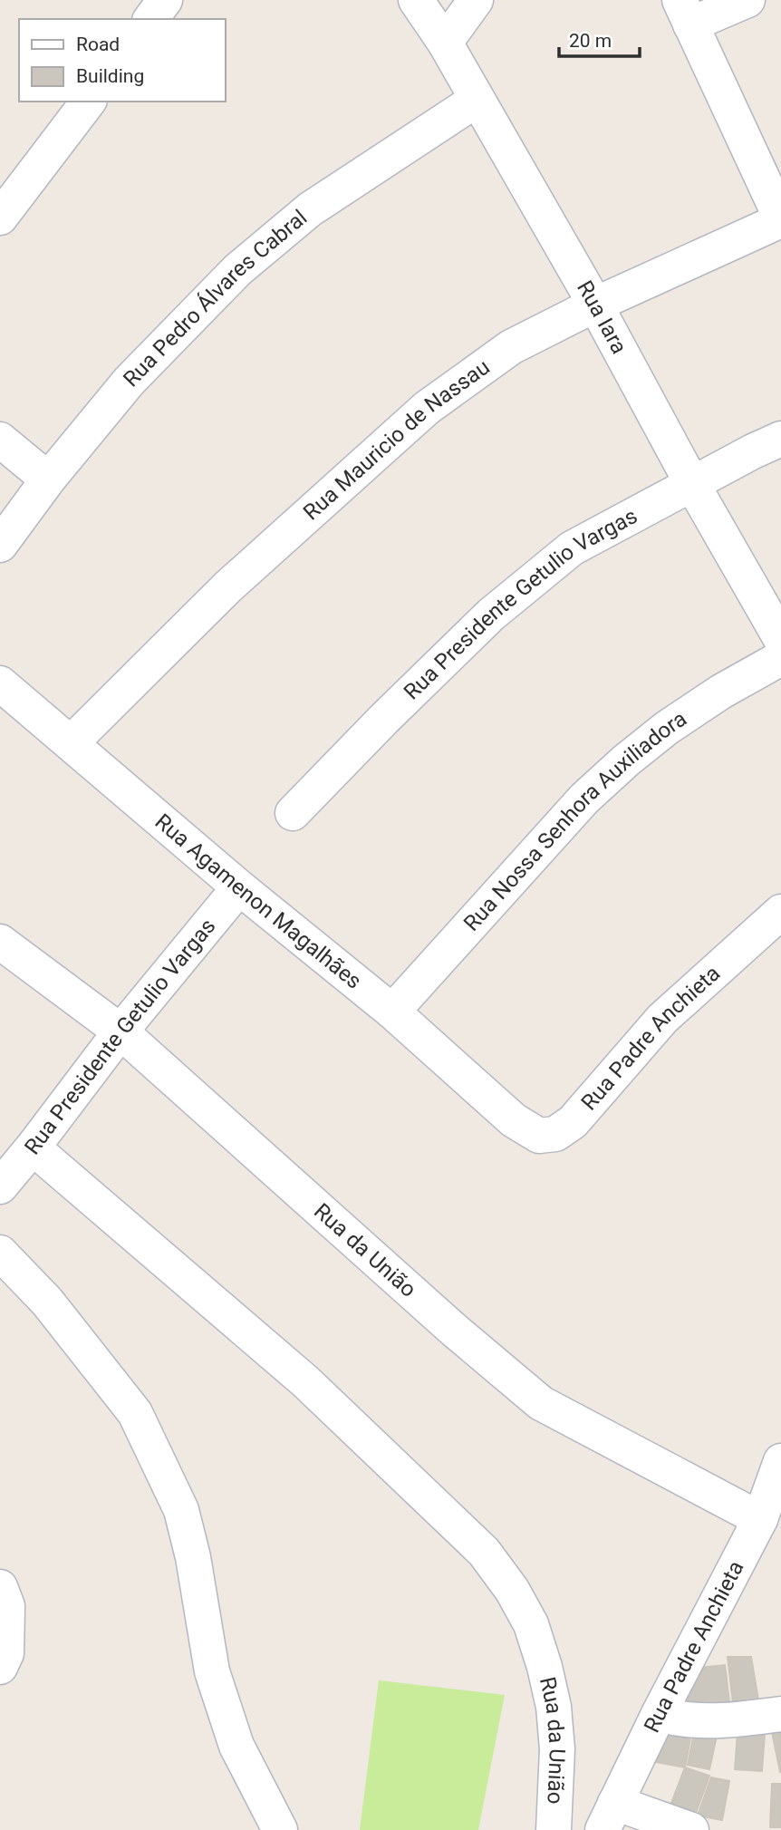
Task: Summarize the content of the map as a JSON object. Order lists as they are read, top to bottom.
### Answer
{
  "streets": {
    "street": [
      "Rua Pedro Álvares Cabral",
      "Rua Iara",
      "Rua Mauricio de Nassau",
      "Rua Presidente Getulio Vargas",
      "Rua Nossa Senhora Auxiliadora",
      "Rua Agamenon Magalhães",
      "Rua Padre Anchieta",
      "Rua da União"
    ]
  },
  "crossings": [
    ["Rua Pedro Álvares Cabral", "Rua Iara"],
    ["Rua Iara", "Rua Mauricio de Nassau"],
    ["Rua Iara", "Rua Presidente Getulio Vargas"],
    ["Rua Mauricio de Nassau", "Rua Agamenon Magalhães"],
    ["Rua Presidente Getulio Vargas", "Rua Agamenon Magalhães"],
    ["Rua Presidente Getulio Vargas", "Rua da União"],
    ["Rua Nossa Senhora Auxiliadora", "Rua Agamenon Magalhães"],
    ["Rua Agamenon Magalhães", "Rua Padre Anchieta"],
    ["Rua Padre Anchieta", "Rua da União"]
  ],
  "legend": ["Road", "Building"],
  "scale_bar": "20 m"
}
